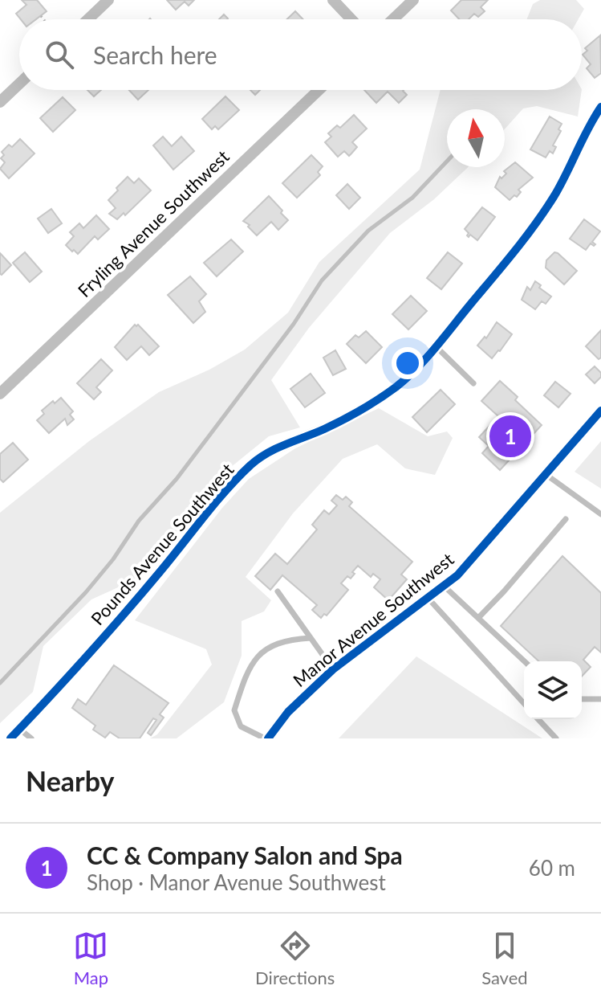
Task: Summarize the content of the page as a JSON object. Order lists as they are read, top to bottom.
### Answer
{
  "streets": {
    "street": ["Fryling Avenue Southwest", "Pounds Avenue Southwest", "Manor Avenue Southwest"]
  },
  "north": "top",
  "page": {
    "search": "Search here",
    "pins": "1",
    "heading": "Nearby",
    "list": [
      {
        "mark": "1",
        "name": "CC & Company Salon and Spa",
        "note": "Shop · Manor Avenue Southwest",
        "value": "60 m"
      }
    ],
    "nav": ["Map", "Directions", "Saved"]
  }
}
